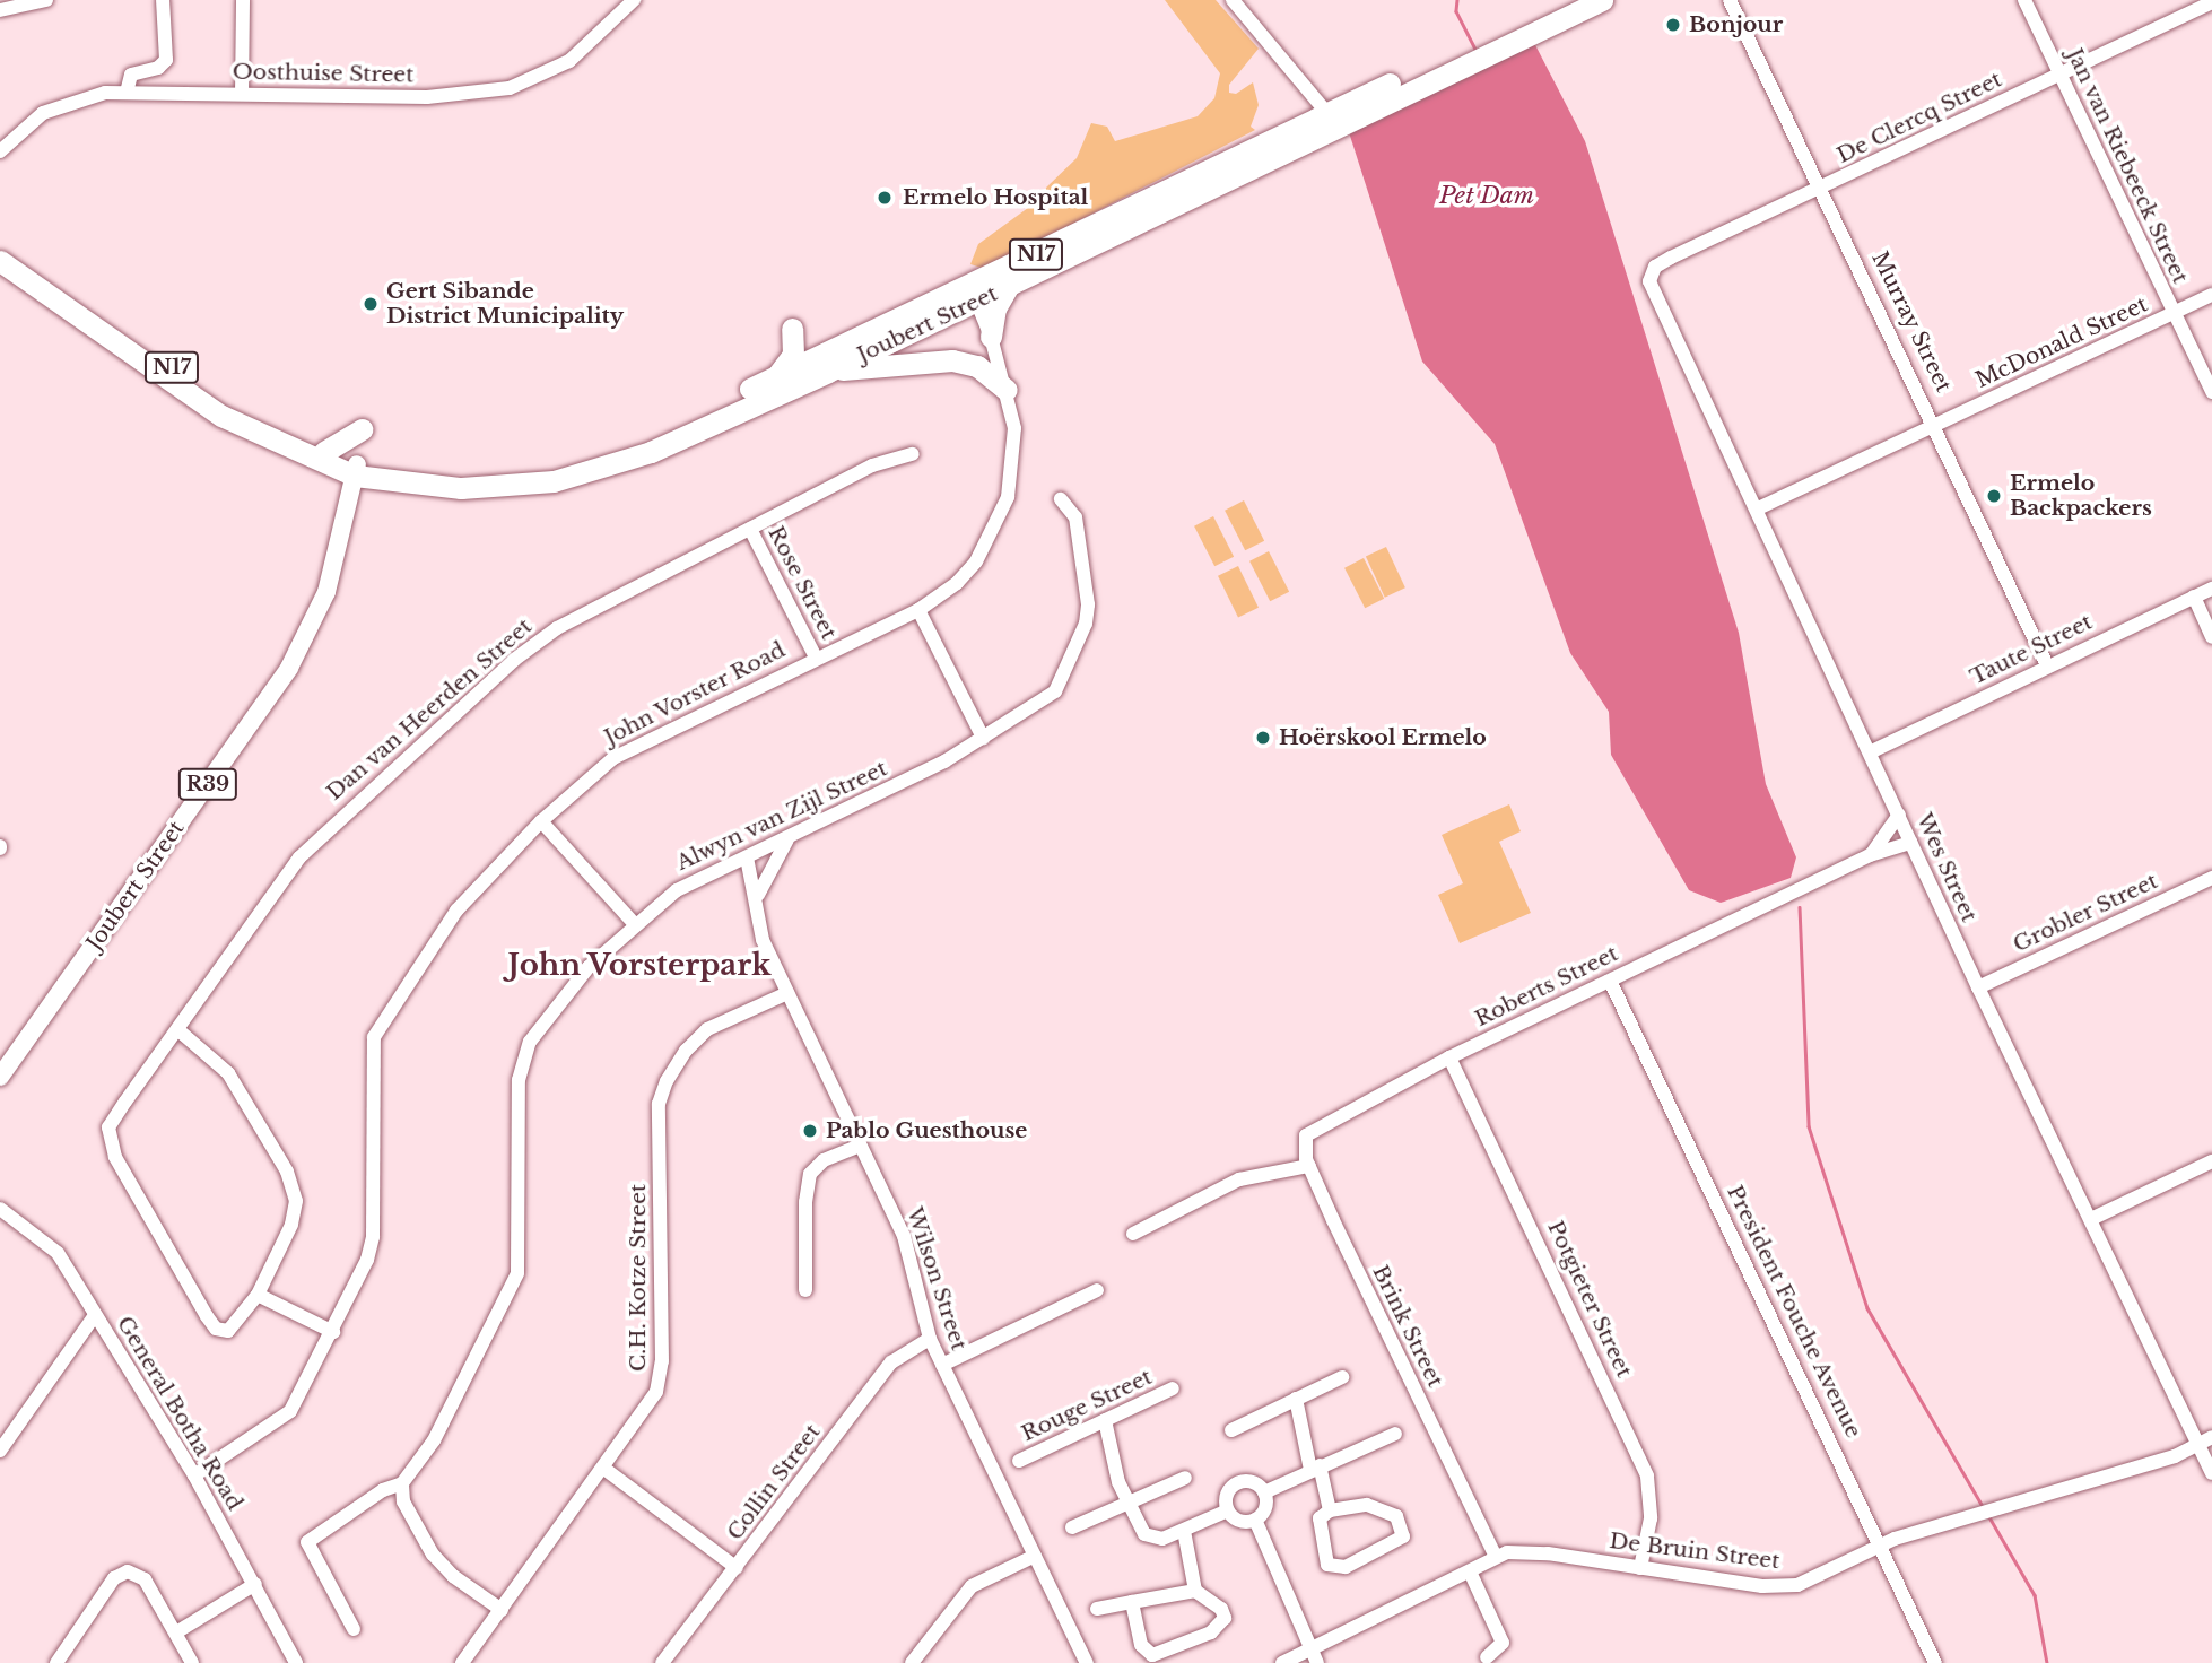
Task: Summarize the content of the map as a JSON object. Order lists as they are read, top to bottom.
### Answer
{
  "streets": {
    "highway": ["N17", "Joubert Street"],
    "main road": ["R39"],
    "street": [
      "Oosthuise Street",
      "De Clercq Street",
      "Jan van Riebeeck Street",
      "Murray Street",
      "McDonald Street",
      "Rose Street",
      "Taute Street",
      "John Vorster Road",
      "Dan van Heerden Street",
      "Alwyn van Zijl Street",
      "Wes Street",
      "Grobler Street",
      "Roberts Street",
      "C.H. Kotze Street",
      "Wilson Street",
      "Potgieter Street",
      "President Fouche Avenue",
      "Brink Street",
      "Rouge Street",
      "General Botha Road",
      "Collin Street",
      "De Bruin Street"
    ]
  },
  "crossings": [
    ["De Clercq Street", "Jan van Riebeeck Street"],
    ["De Clercq Street", "Murray Street"],
    ["De Clercq Street", "Wes Street"],
    ["Jan van Riebeeck Street", "McDonald Street"],
    ["N17", "Joubert Street"],
    ["Murray Street", "McDonald Street"],
    ["Murray Street", "Taute Street"],
    ["Joubert Street", "John Vorster Road"],
    ["McDonald Street", "Wes Street"],
    ["Rose Street", "John Vorster Road"],
    ["Rose Street", "Dan van Heerden Street"],
    ["Taute Street", "Wes Street"],
    ["John Vorster Road", "General Botha Road"],
    ["Alwyn van Zijl Street", "Wilson Street"],
    ["Wes Street", "Grobler Street"],
    ["Wes Street", "Roberts Street"],
    ["Wes Street", "De Bruin Street"],
    ["Roberts Street", "Potgieter Street"],
    ["Roberts Street", "President Fouche Avenue"],
    ["Roberts Street", "Brink Street"],
    ["C.H. Kotze Street", "Wilson Street"],
    ["Wilson Street", "Collin Street"],
    ["Potgieter Street", "De Bruin Street"],
    ["President Fouche Avenue", "De Bruin Street"],
    ["Brink Street", "De Bruin Street"]
  ],
  "districts": ["John Vorsterpark"],
  "water": ["Pet Dam"],
  "places": [
    "Bonjour",
    "Ermelo Hospital",
    "Gert Sibande District Municipality",
    "Ermelo Backpackers",
    "Hoërskool Ermelo",
    "Pablo Guesthouse"
  ]
}
